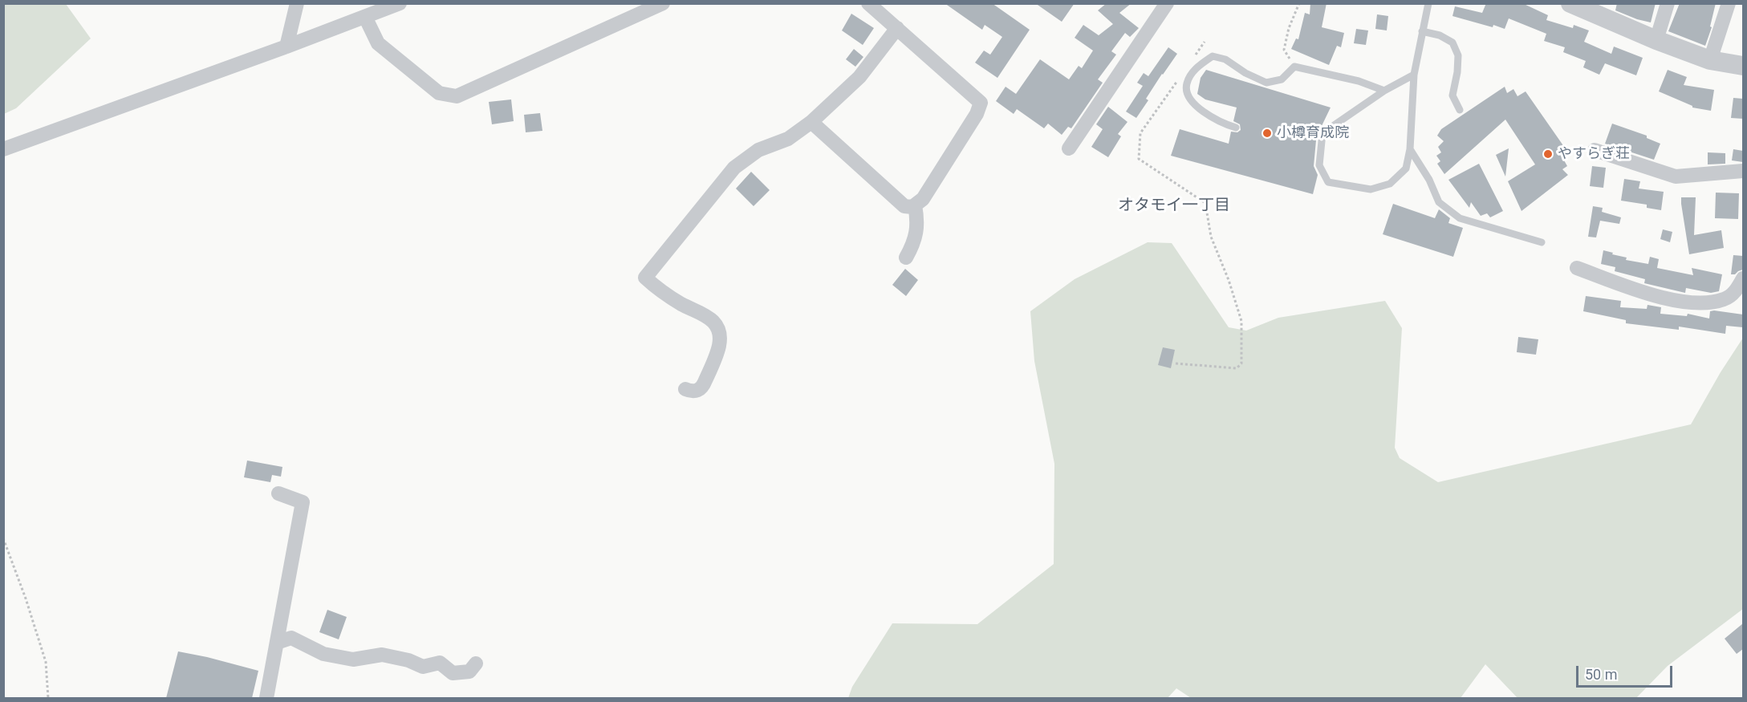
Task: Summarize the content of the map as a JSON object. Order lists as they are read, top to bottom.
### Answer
{
  "districts": ["オタモイ一丁目"],
  "places": ["小樽育成院", "やすらぎ荘"],
  "scale_bar": "50 m"
}
